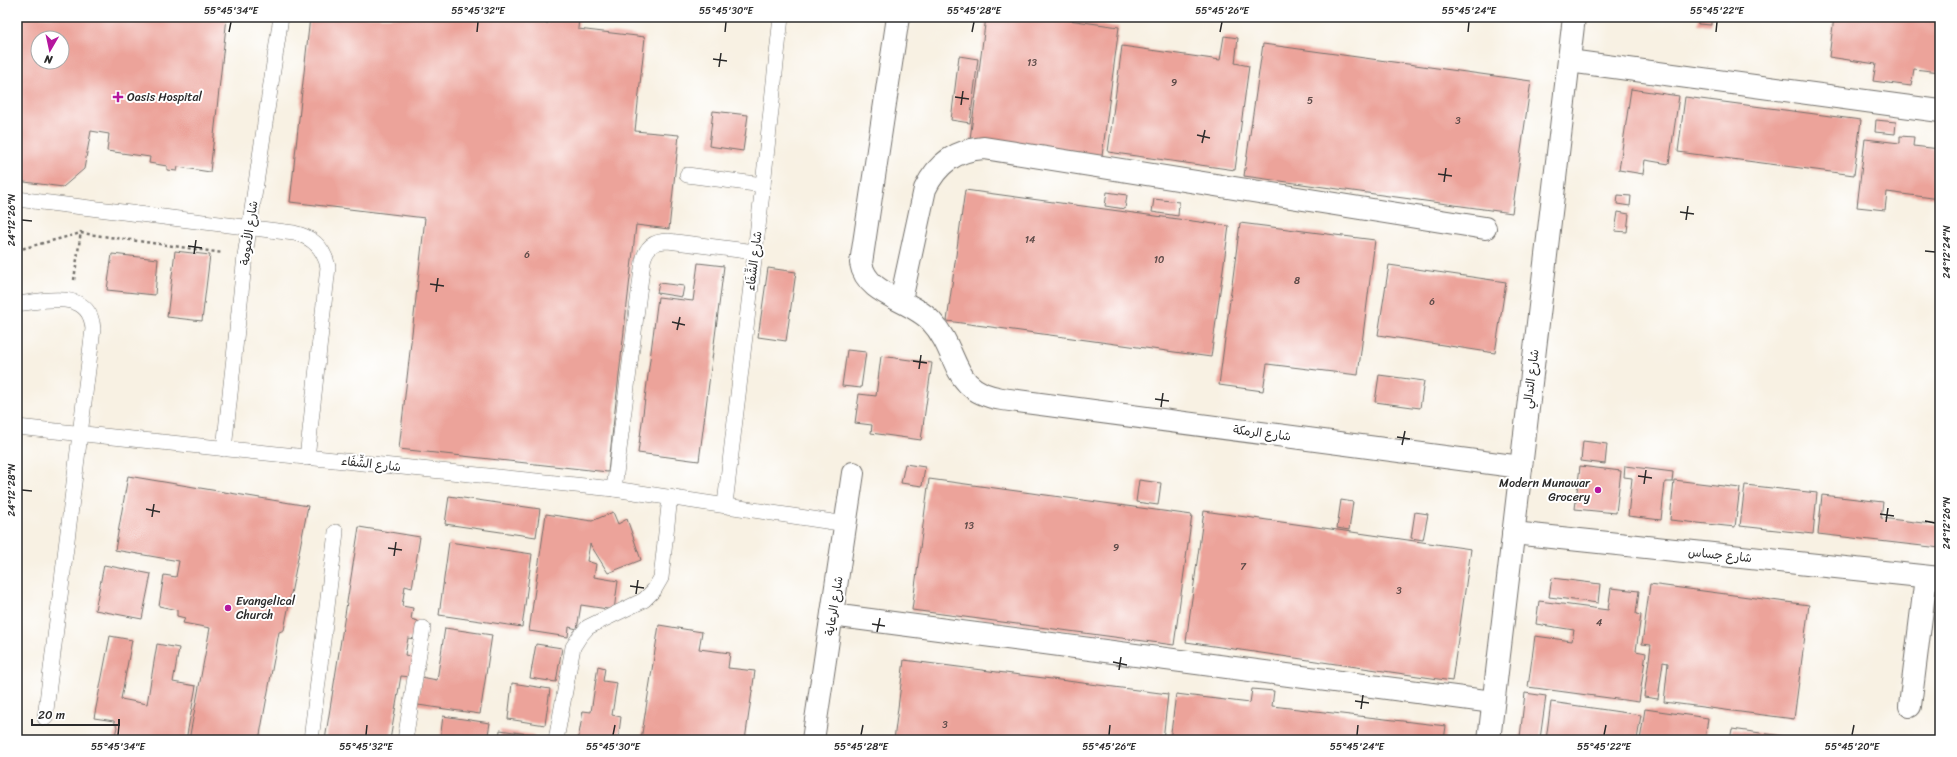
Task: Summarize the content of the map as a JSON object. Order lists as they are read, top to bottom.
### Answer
{
  "streets": {
    "street": [
      "شارع التدالي",
      "شارع الرمكة",
      "شارع جساس",
      "شارع الرعاية"
    ],
    "lane": ["شارع الأمومة", "شارع الشِّفَاء"]
  },
  "crossings": [
    ["شارع الأمومة", "شارع الشِّفَاء"],
    ["شارع الشِّفَاء", "شارع الرعاية"],
    ["شارع التدالي", "شارع الرمكة"],
    ["شارع التدالي", "شارع جساس"]
  ],
  "places": {
    "health": ["Oasis Hospital"],
    "other": ["Modern Munawar Grocery", "Evangelical Church"]
  },
  "house_numbers": [
    "13",
    "9",
    "5",
    "3",
    "14",
    "6",
    "10",
    "8",
    "6",
    "13",
    "9",
    "7",
    "3",
    "4",
    "3"
  ],
  "scale_bar": "20 m",
  "north": "bottom",
  "coordinates": [
    "55°45'34\"E",
    "55°45'32\"E",
    "55°45'30\"E",
    "55°45'28\"E",
    "55°45'26\"E",
    "55°45'24\"E",
    "55°45'22\"E",
    "24°12'26\"N",
    "24°12'24\"N",
    "24°12'28\"N",
    "55°45'20\"E"
  ]
}
